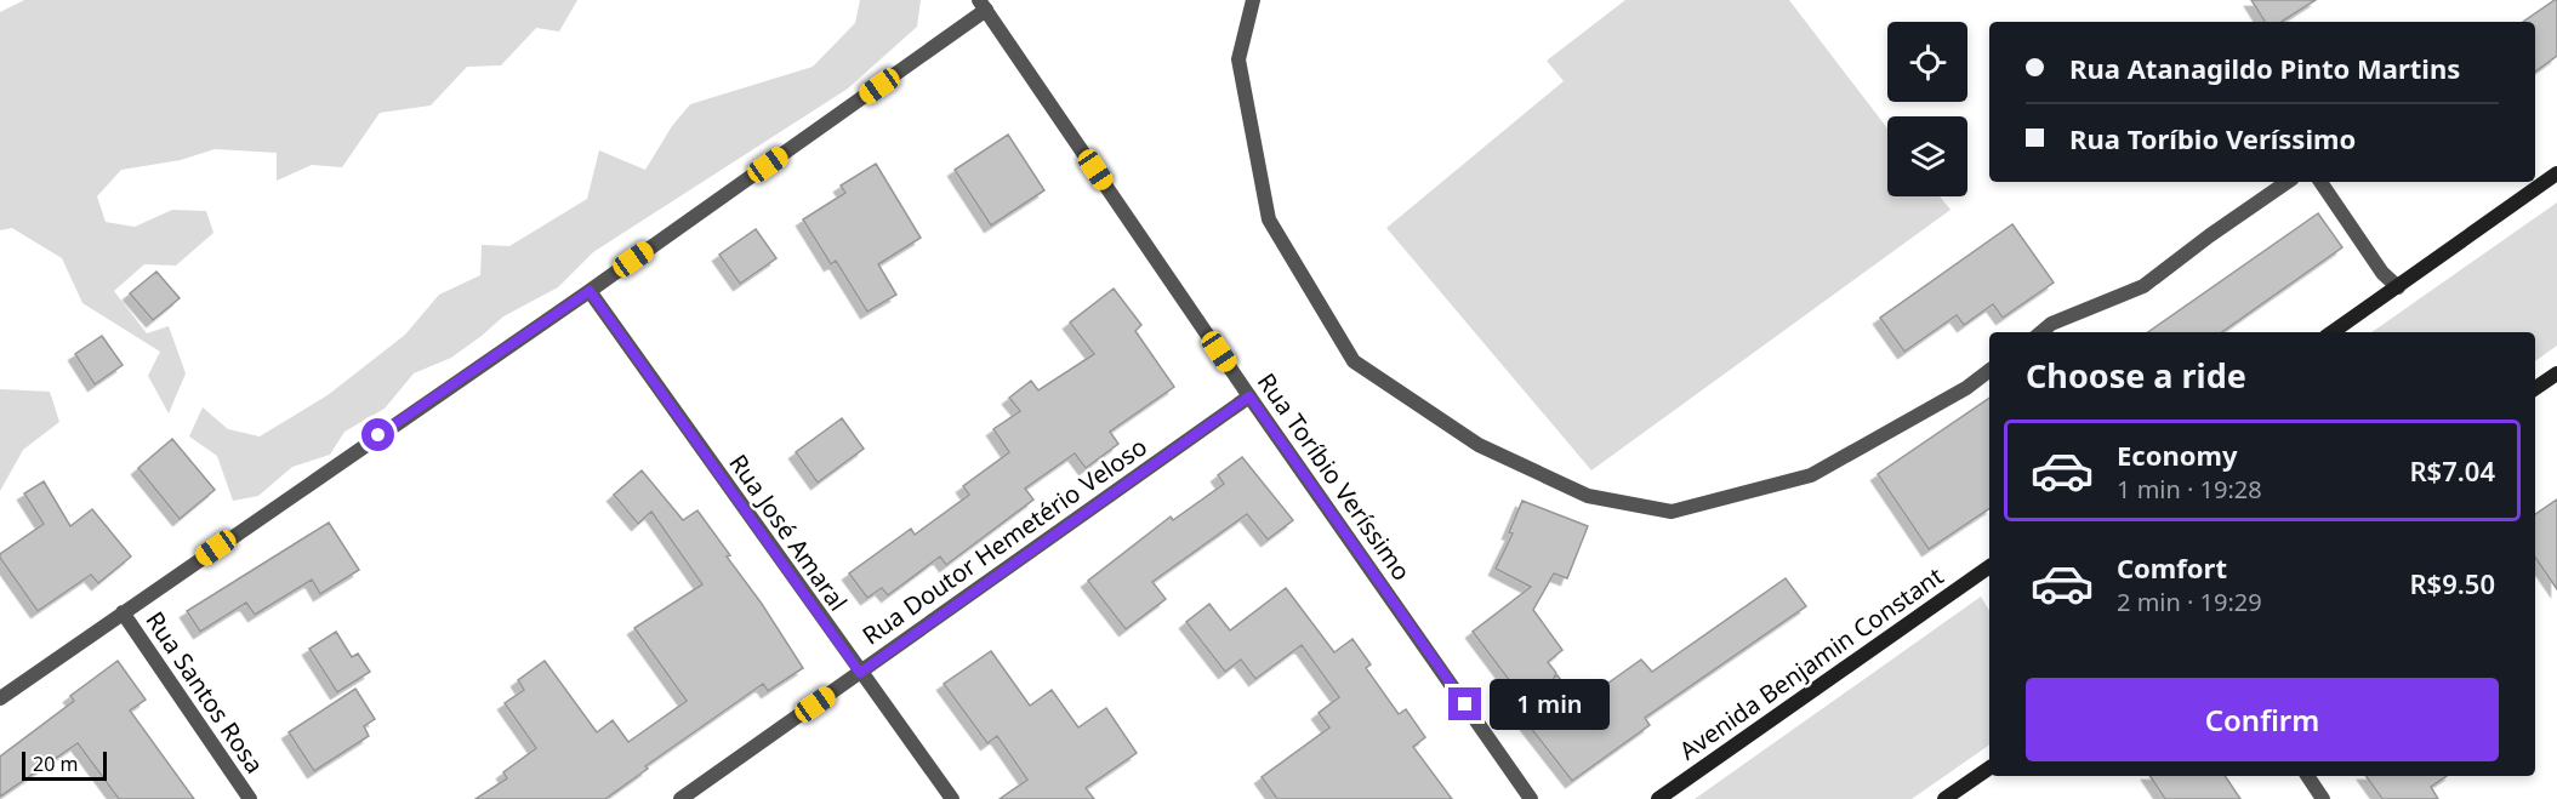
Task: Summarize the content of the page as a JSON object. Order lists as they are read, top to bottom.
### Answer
{
  "streets": {
    "main road": ["Avenida Benjamin Constant"],
    "street": [
      "Rua Toríbio Veríssimo",
      "Rua José Amaral",
      "Rua Doutor Hemetério Veloso",
      "Rua Santos Rosa"
    ]
  },
  "crossings": [
    ["Rua Toríbio Veríssimo", "Rua Doutor Hemetério Veloso"],
    ["Rua José Amaral", "Rua Doutor Hemetério Veloso"]
  ],
  "scale_bar": "20 m",
  "page": {
    "banner": ["Rua Atanagildo Pinto Martins", "Rua Toríbio Veríssimo"],
    "heading": "Choose a ride",
    "list": [
      {
        "name": "Economy",
        "note": "1 min · 19:28",
        "value": "R$7.04"
      },
      {
        "name": "Comfort",
        "note": "2 min · 19:29",
        "value": "R$9.50"
      }
    ],
    "buttons": "Confirm",
    "bubble": "1 min",
    "scale": "20 m"
  }
}
